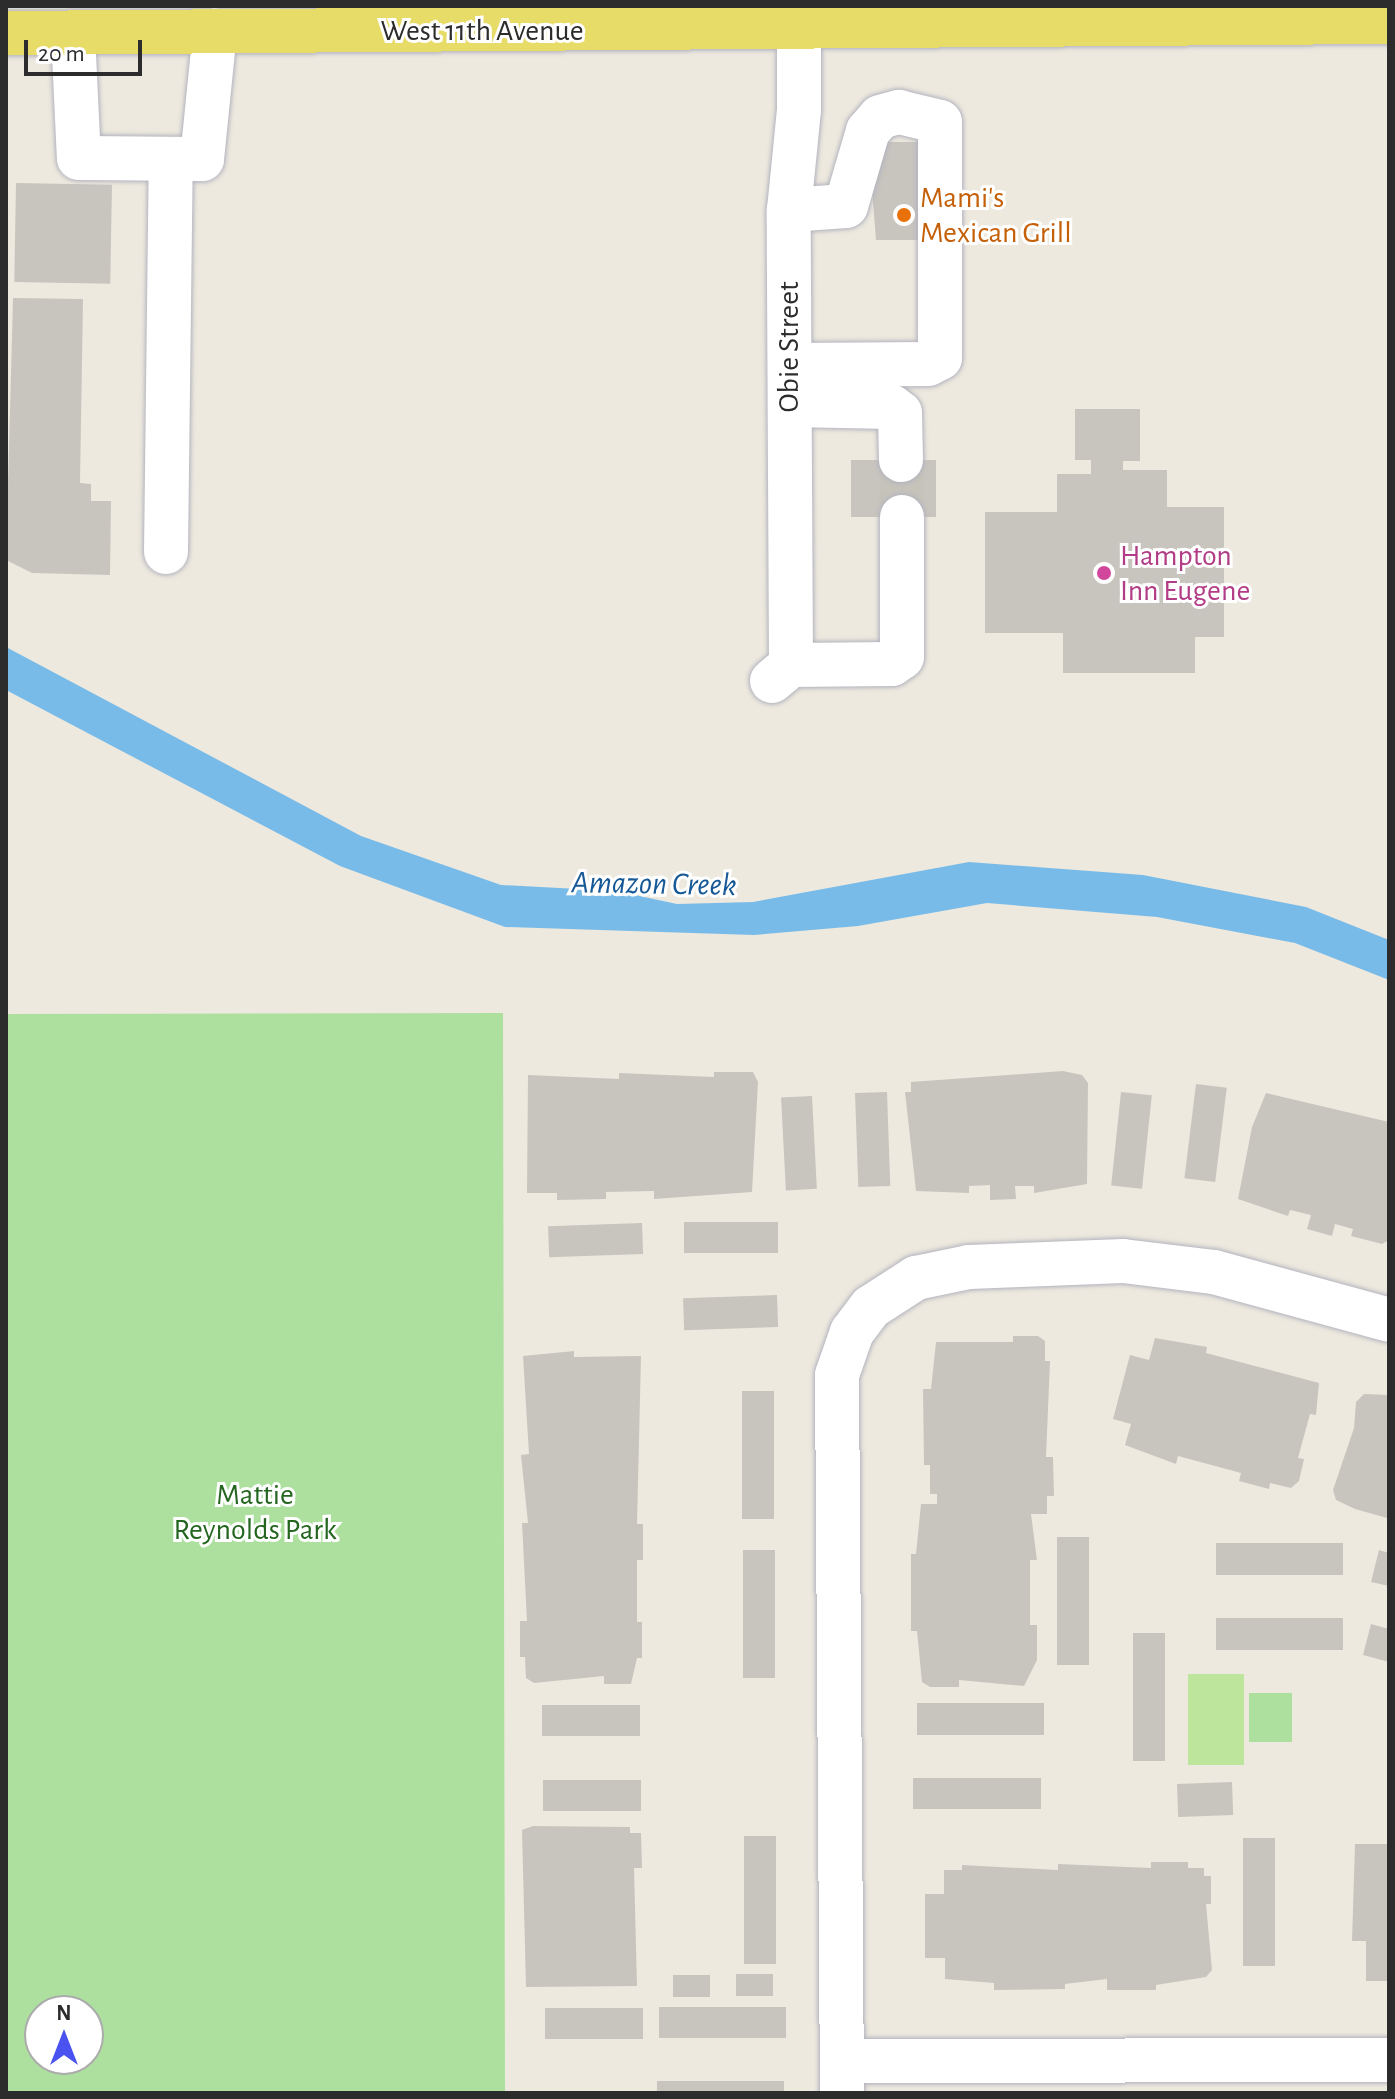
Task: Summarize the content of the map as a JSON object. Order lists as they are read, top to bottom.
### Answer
{
  "streets": {
    "main road": ["West 11th Avenue"],
    "street": ["Obie Street"]
  },
  "crossings": [
    ["West 11th Avenue", "Obie Street"]
  ],
  "water": ["Amazon Creek"],
  "parks": ["Mattie Reynolds Park"],
  "places": ["Mami's Mexican Grill", "Hampton Inn Eugene"],
  "scale_bar": "20 m",
  "north": "top"
}
